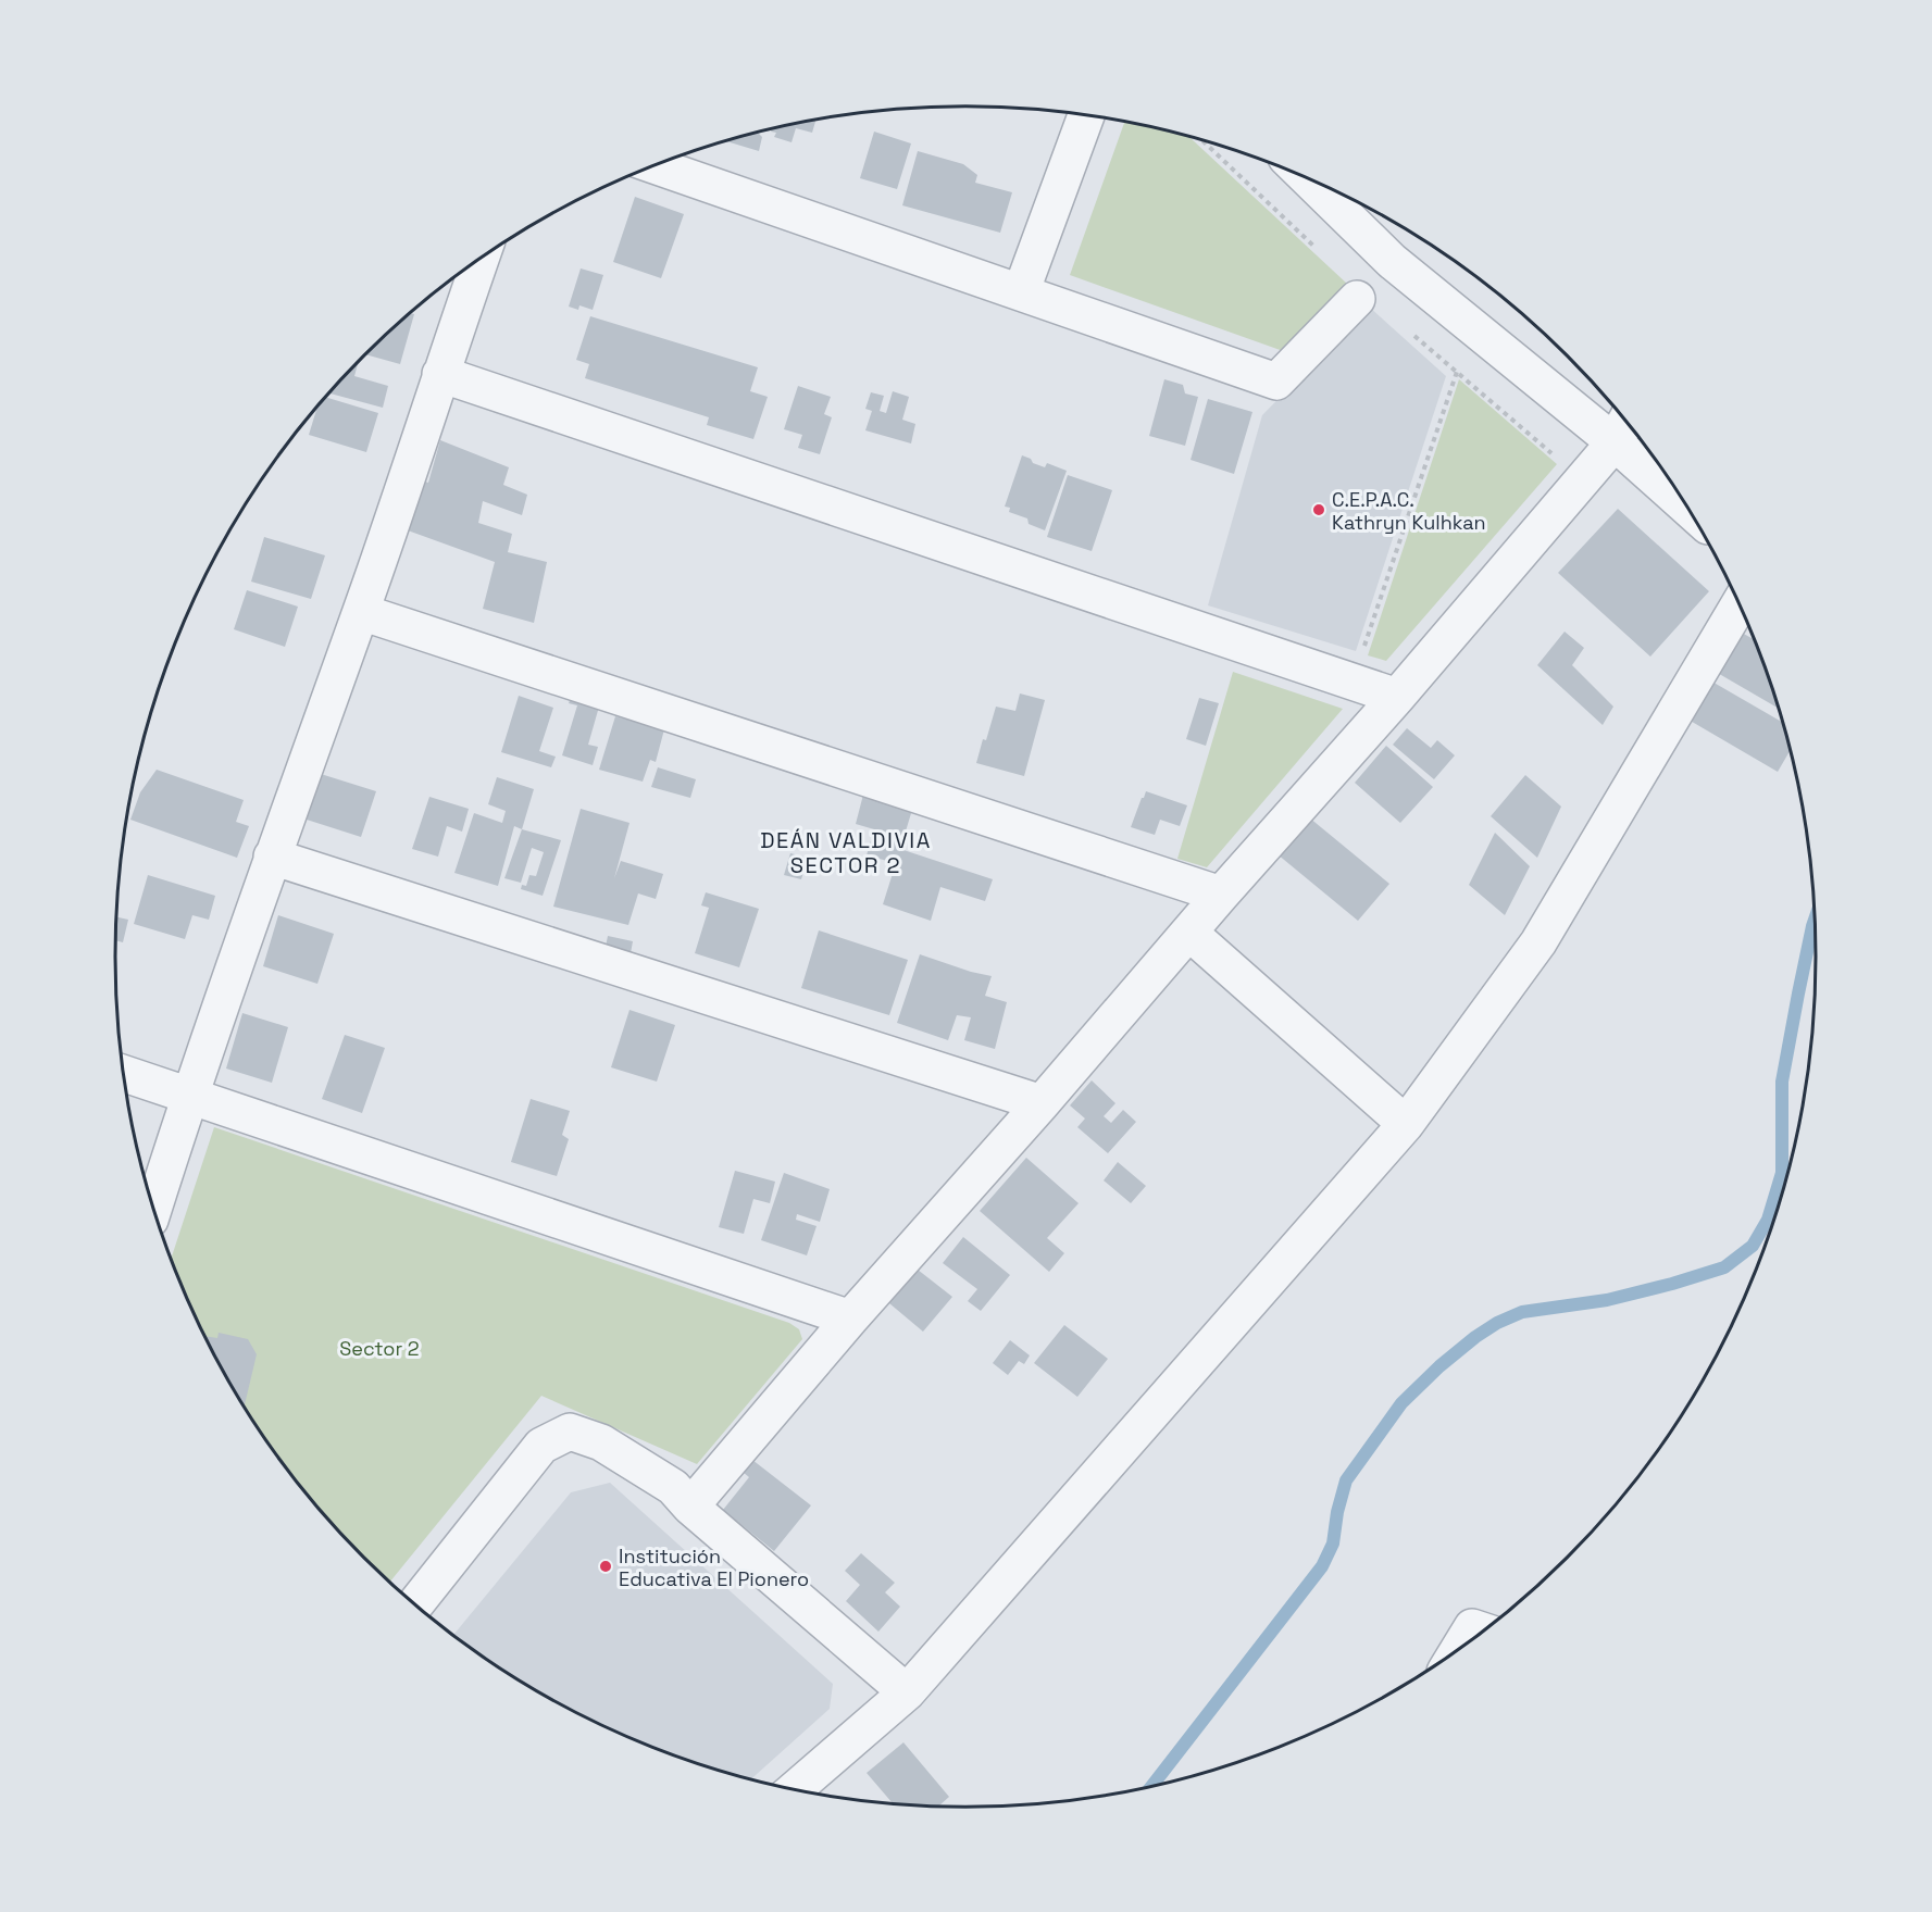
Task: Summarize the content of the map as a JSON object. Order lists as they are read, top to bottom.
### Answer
{
  "districts": ["DEÁN VALDIVIA SECTOR 2"],
  "parks": ["Sector 2"],
  "places": ["C.E.P.A.C. Kathryn Kulhkan", "Institución Educativa El Pionero"]
}
